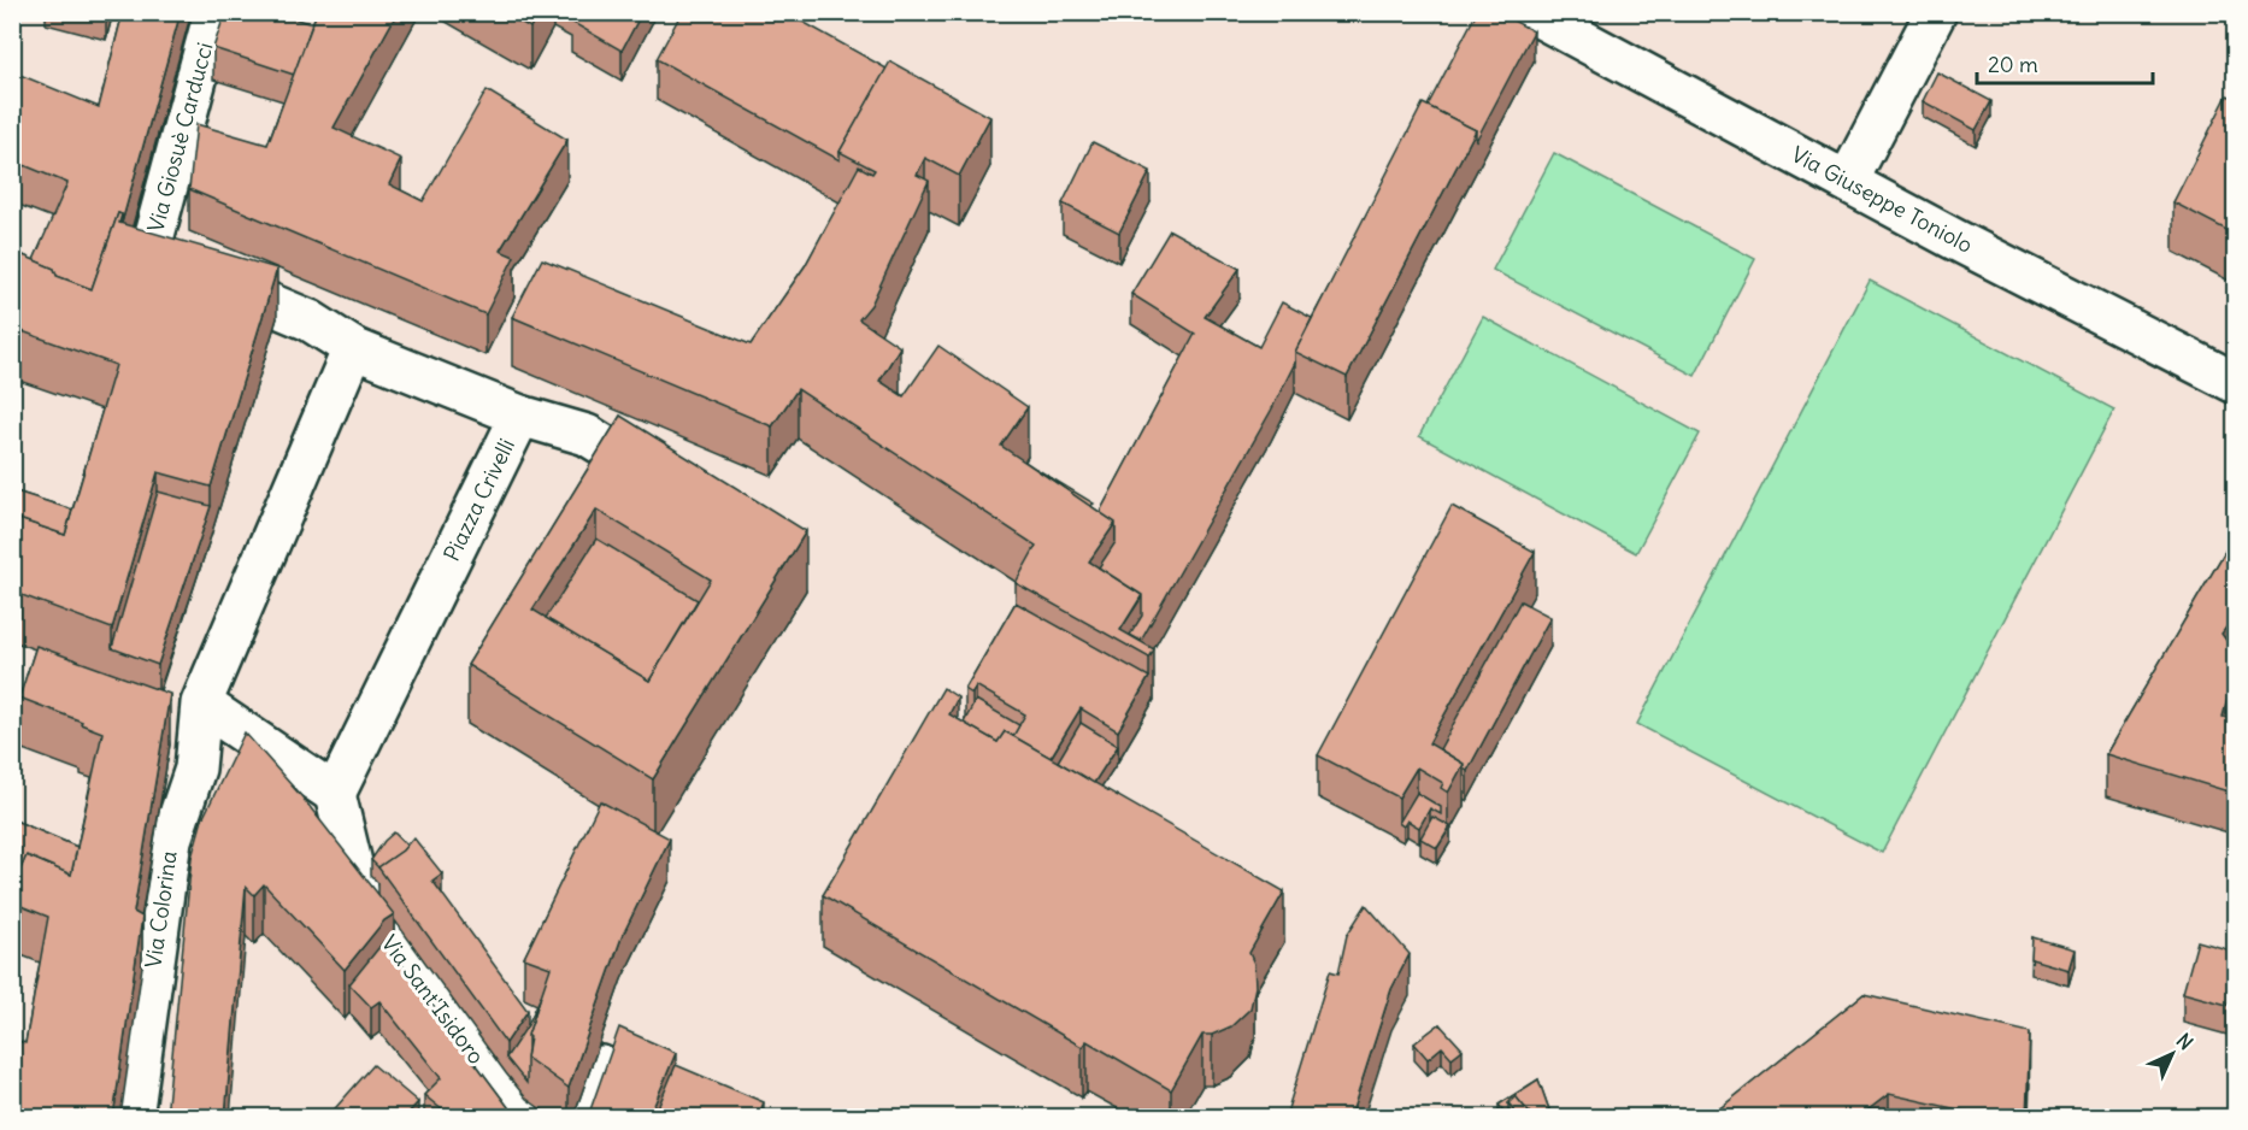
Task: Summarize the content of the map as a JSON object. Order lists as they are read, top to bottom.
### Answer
{
  "streets": {
    "street": [
      "Via Giosuè Carducci",
      "Via Giuseppe Toniolo",
      "Piazza Crivelli",
      "Via Colorina",
      "Via Sant'Isidoro"
    ]
  },
  "crossings": [
    ["Via Giosuè Carducci", "Piazza Crivelli"],
    ["Piazza Crivelli", "Via Sant'Isidoro"]
  ],
  "scale_bar": "20 m",
  "north": "top right"
}
